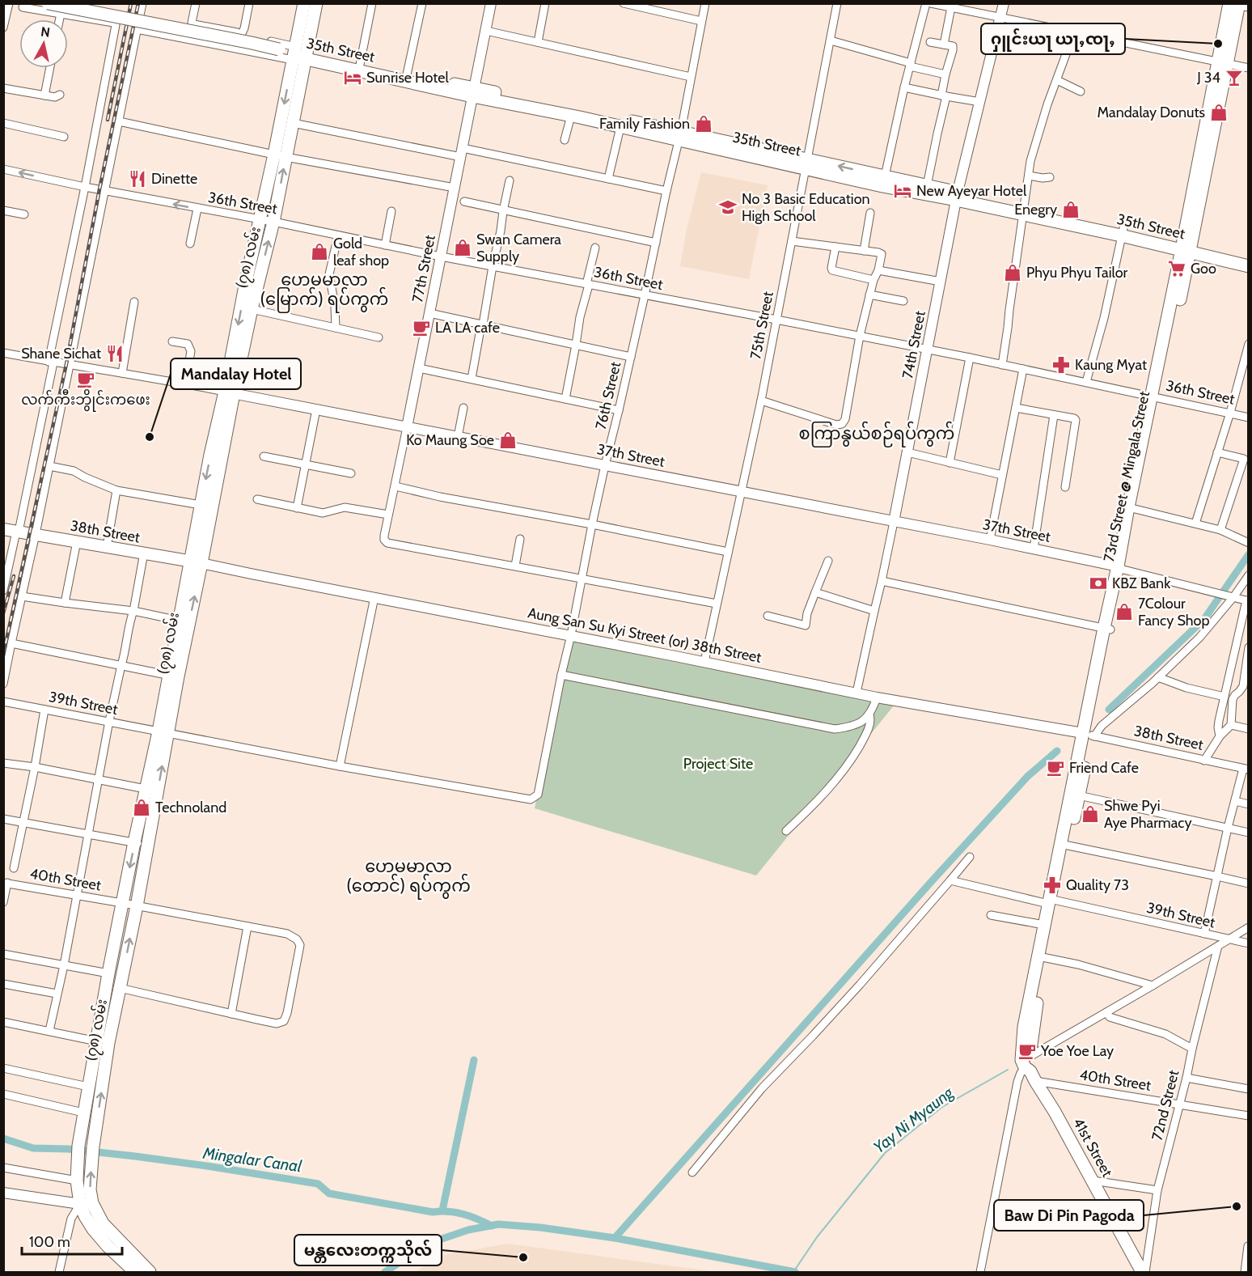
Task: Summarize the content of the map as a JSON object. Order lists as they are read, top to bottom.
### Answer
{
  "streets": {
    "main road": [
      "35th Street",
      "(၇၈) လမ်း",
      "73rd Street @ Mingala Street",
      "38th Street",
      "41st Street"
    ],
    "street": [
      "36th Street",
      "77th Street",
      "75th Street",
      "74th Street",
      "76th Street",
      "37th Street",
      "Aung San Su Kyi Street (or) 38th Street",
      "39th Street",
      "40th Street",
      "72nd Street"
    ]
  },
  "crossings": [
    ["35th Street", "(၇၈) လမ်း"],
    ["35th Street", "77th Street"],
    ["35th Street", "75th Street"],
    ["35th Street", "74th Street"],
    ["35th Street", "76th Street"],
    ["35th Street", "73rd Street @ Mingala Street"],
    ["36th Street", "(၇၈) လမ်း"],
    ["36th Street", "77th Street"],
    ["36th Street", "75th Street"],
    ["36th Street", "74th Street"],
    ["36th Street", "76th Street"],
    ["36th Street", "73rd Street @ Mingala Street"],
    ["(၇၈) လမ်း", "37th Street"],
    ["(၇၈) လမ်း", "38th Street"],
    ["(၇၈) လမ်း", "Aung San Su Kyi Street (or) 38th Street"],
    ["(၇၈) လမ်း", "39th Street"],
    ["(၇၈) လမ်း", "40th Street"],
    ["77th Street", "37th Street"],
    ["75th Street", "37th Street"],
    ["75th Street", "Aung San Su Kyi Street (or) 38th Street"],
    ["74th Street", "37th Street"],
    ["74th Street", "Aung San Su Kyi Street (or) 38th Street"],
    ["76th Street", "37th Street"],
    ["76th Street", "Aung San Su Kyi Street (or) 38th Street"],
    ["76th Street", "39th Street"],
    ["37th Street", "73rd Street @ Mingala Street"],
    ["73rd Street @ Mingala Street", "38th Street"],
    ["73rd Street @ Mingala Street", "Aung San Su Kyi Street (or) 38th Street"],
    ["73rd Street @ Mingala Street", "39th Street"],
    ["73rd Street @ Mingala Street", "40th Street"],
    ["73rd Street @ Mingala Street", "41st Street"],
    ["38th Street", "Aung San Su Kyi Street (or) 38th Street"],
    ["40th Street", "72nd Street"],
    ["40th Street", "41st Street"],
    ["72nd Street", "41st Street"]
  ],
  "districts": ["ဟေမမာလာ (မြောက်) ရပ်ကွက်", "စကြာနွယ်စဉ်ရပ်ကွက်", "ဟေမမာလာ (တောင်) ရပ်ကွက်"],
  "water": ["Yay Ni Myaung", "Mingalar Canal"],
  "parks": ["Project Site"],
  "places": {
    "other": [
      "ႁူင်းယႃ ယႃႇၸႃႇ",
      "Mandalay Hotel",
      "Baw Di Pin Pagoda",
      "မန္တလေးတက္ကသိုလ်"
    ],
    "hotel": ["Sunrise Hotel", "New Ayeyar Hotel"],
    "bar": ["J 34"],
    "shop": [
      "Mandalay Donuts",
      "Family Fashion",
      "Enegry",
      "Swan Camera Supply",
      "Gold leaf shop",
      "Phyu Phyu Tailor",
      "Ko Maung Soe",
      "7Colour Fancy Shop",
      "Technoland",
      "Shwe Pyi Aye Pharmacy"
    ],
    "restaurant": ["Dinette", "Shane Sichat"],
    "school or university": ["No 3 Basic Education High School"],
    "supermarket": ["Goo"],
    "cafe": [
      "LA LA cafe",
      "လက်ကီးဘွိုင်းကဖေး",
      "Friend Cafe",
      "Yoe Yoe Lay"
    ],
    "pharmacy": ["Kaung Myat", "Quality 73"],
    "bank": ["KBZ Bank"]
  },
  "scale_bar": "100 m",
  "north": "top"
}
